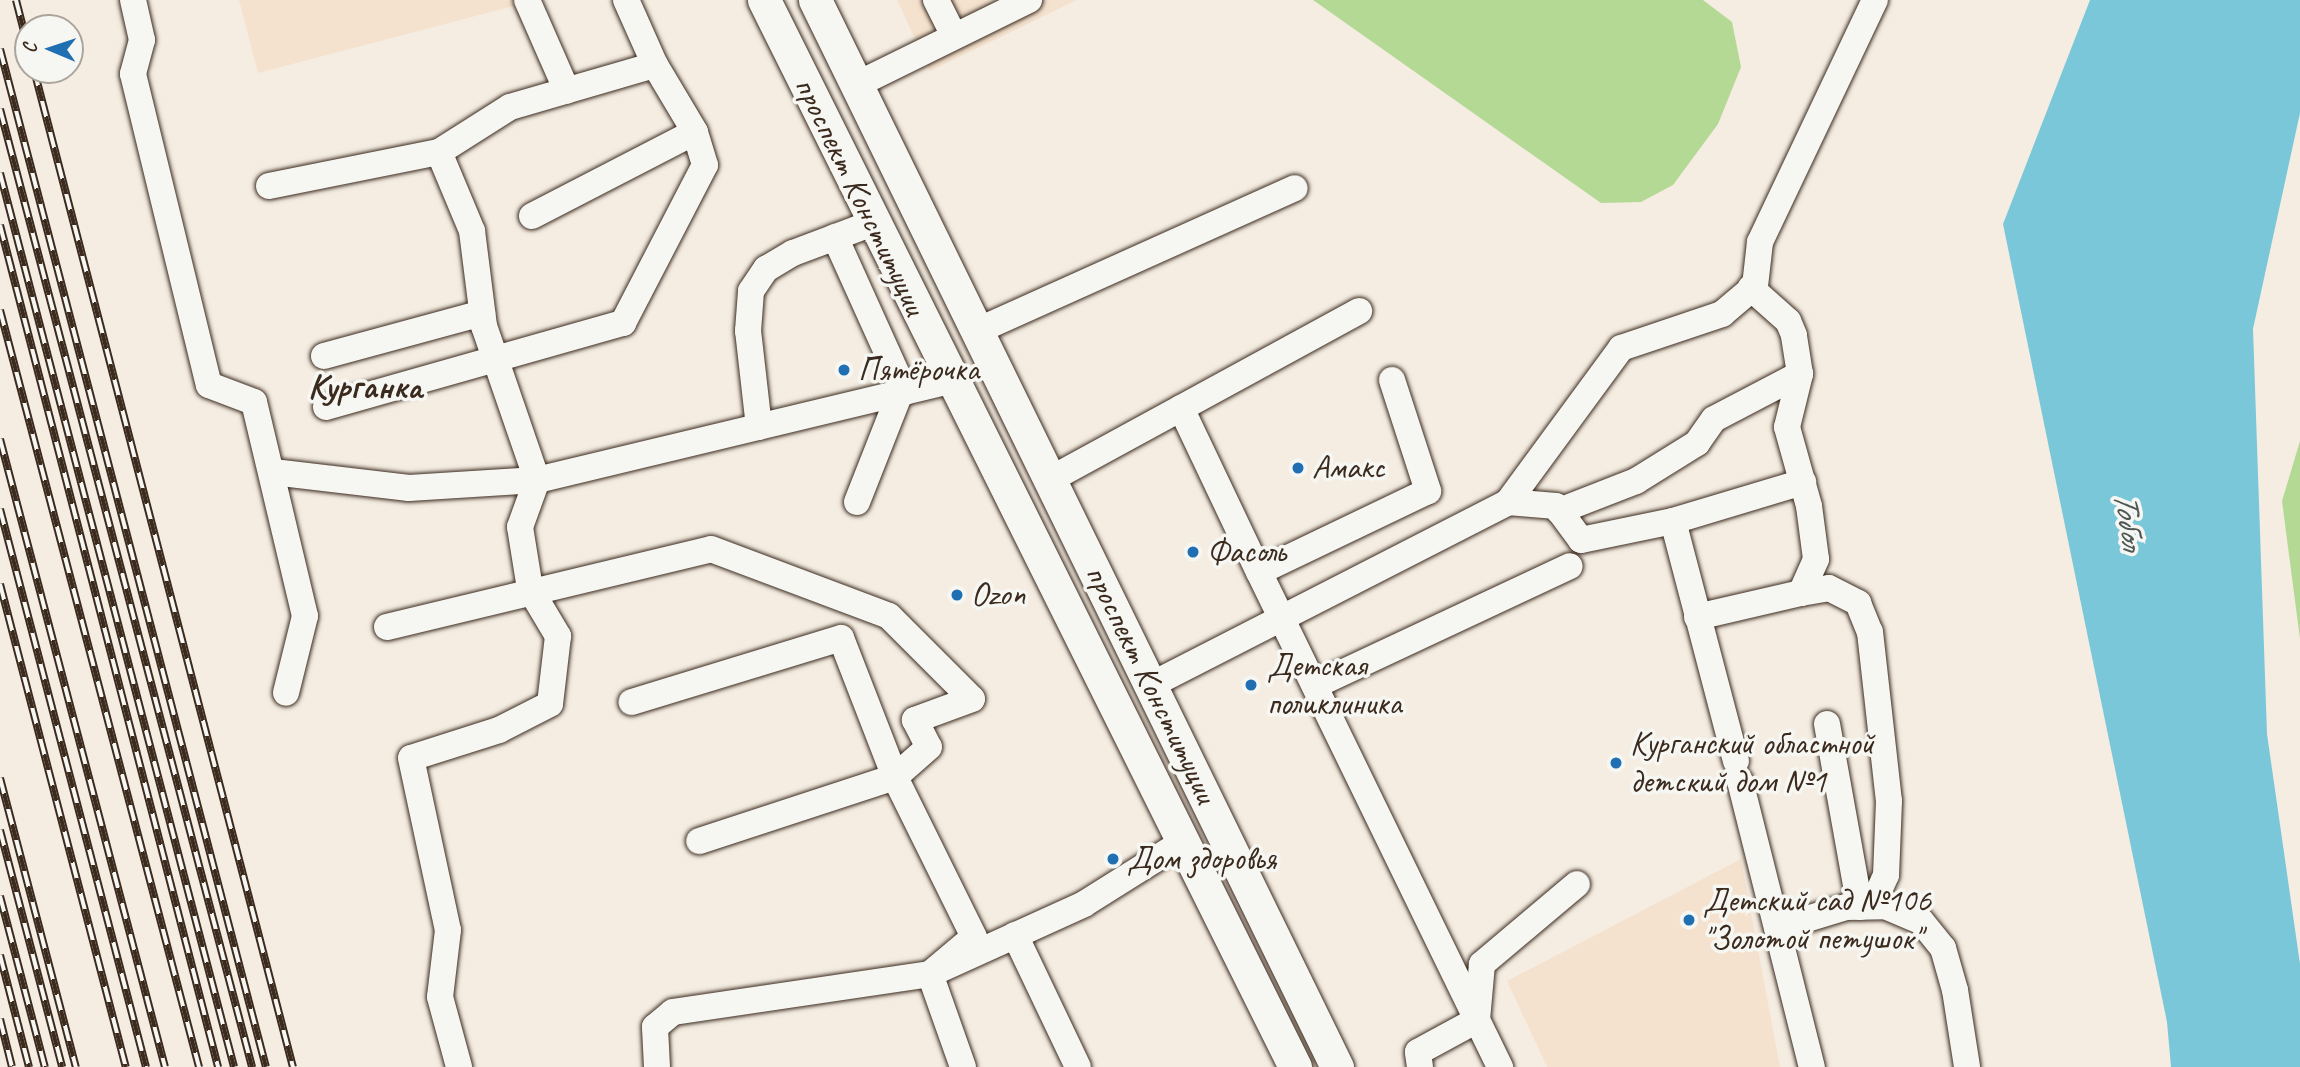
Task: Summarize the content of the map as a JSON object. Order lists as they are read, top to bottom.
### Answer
{
  "streets": {
    "main road": ["проспект Конституции"]
  },
  "districts": ["Курганка"],
  "water": ["Тобол"],
  "places": [
    "Пятёрочка",
    "Амакс",
    "Фасоль",
    "Ozon",
    "Детская поликлиника",
    "Курганский областной детский дом №1",
    "Дом здоровья",
    "Детский сад №106 \"Золотой петушок\""
  ],
  "north": "left"
}
